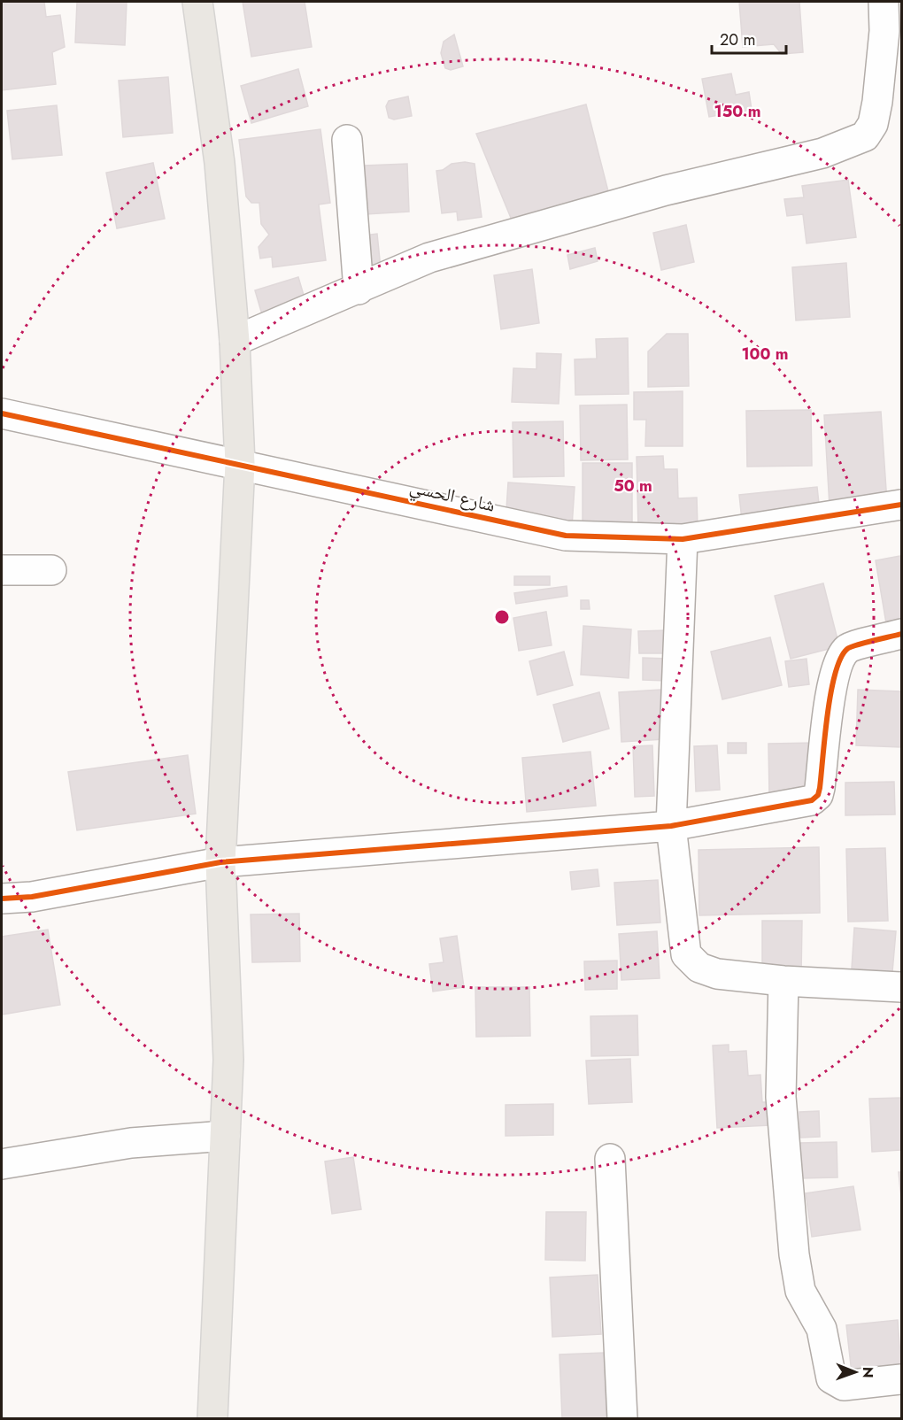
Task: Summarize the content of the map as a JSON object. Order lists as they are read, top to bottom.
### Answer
{
  "streets": {
    "street": ["شارع الحسي"]
  },
  "scale_bar": "20 m",
  "north": "right",
  "rings": ["150 m", "100 m", "50 m"]
}
